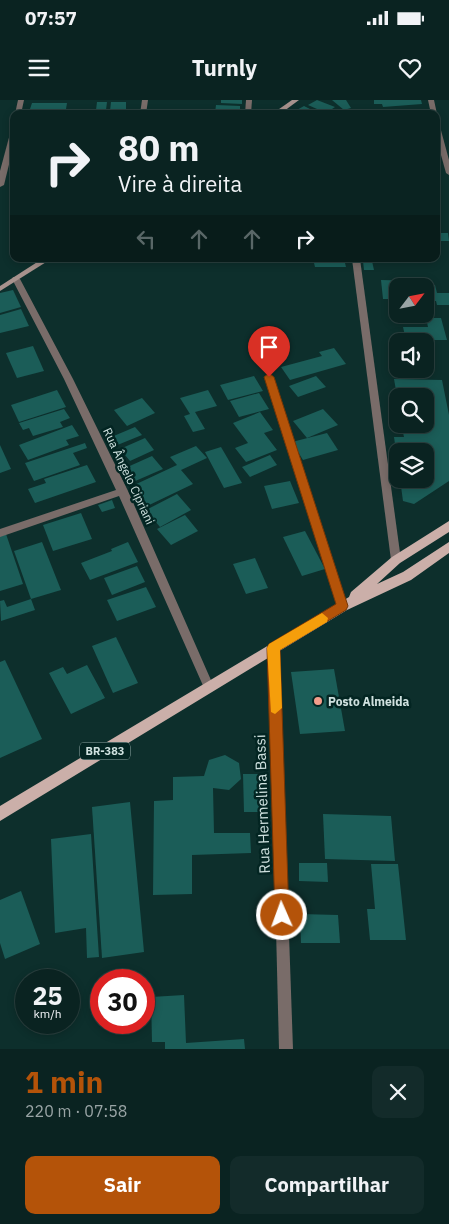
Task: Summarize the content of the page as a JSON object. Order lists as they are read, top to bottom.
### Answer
{
  "streets": {
    "main road": ["BR-383"],
    "street": ["Rua Ângelo Cipriani", "Rua Hermelina Bassi"]
  },
  "crossings": [
    ["Rua Ângelo Cipriani", "BR-383"],
    ["BR-383", "Rua Hermelina Bassi"]
  ],
  "places": ["Posto Almeida"],
  "north": "top right",
  "page": {
    "status": "07:57",
    "header": "Turnly",
    "turn": ["80 m", "Vire à direita"],
    "speed": "25 km/h",
    "limit": "30",
    "heading": ["1 min", "220 m · 07:58"],
    "buttons": ["Sair", "Compartilhar"]
  }
}
